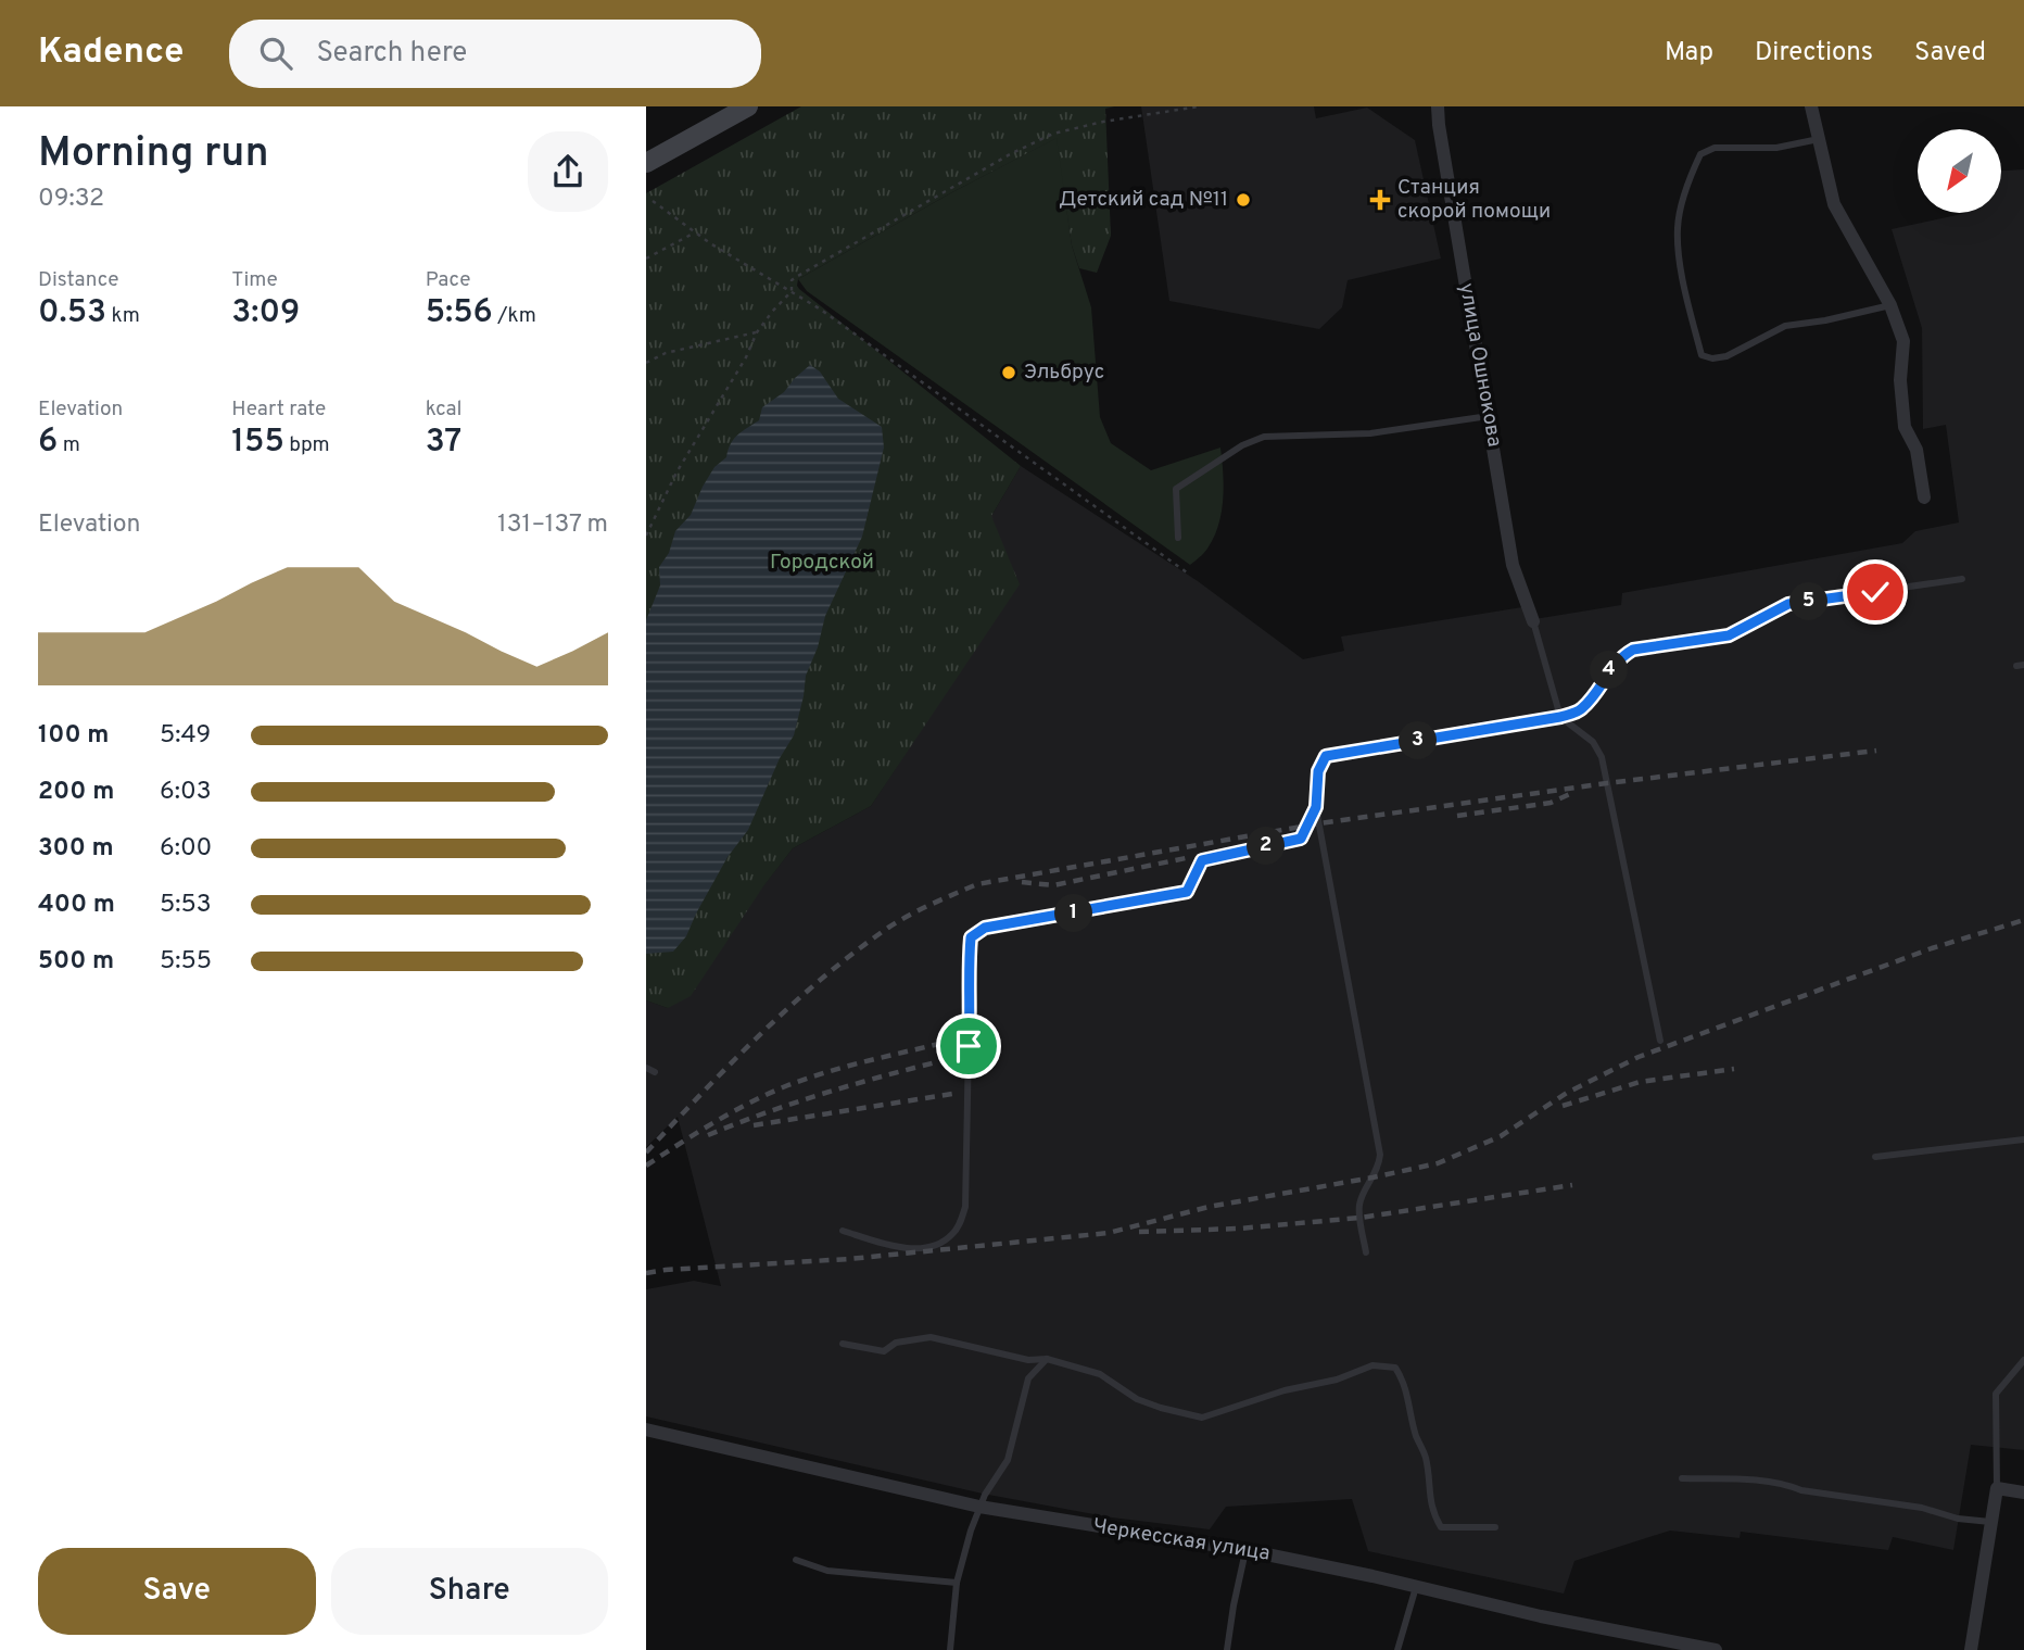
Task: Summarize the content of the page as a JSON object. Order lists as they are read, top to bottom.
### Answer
{
  "streets": {
    "street": ["улица Ошнокова", "Черкесская улица"]
  },
  "parks": ["Городской"],
  "places": {
    "other": ["Детский сад №11", "Эльбрус"],
    "health": ["Станция скорой помощи"]
  },
  "north": "bottom left",
  "page": {
    "header": "Kadence",
    "search": "Search here",
    "nav": ["Map", "Directions", "Saved"],
    "heading": ["Morning run", "09:32"],
    "stats": [
      ["Distance", "0.53 km"],
      ["Time", "3:09"],
      ["Pace", "5:56 /km"],
      ["Elevation", "6 m"],
      ["Heart rate", "155 bpm"],
      ["kcal", "37"]
    ],
    "chart": ["Elevation", "131–137 m"],
    "pins": [
      "5",
      "4",
      "3",
      "2",
      "1"
    ],
    "list": [
      {
        "name": "100 m",
        "note": "5:49"
      },
      {
        "name": "200 m",
        "note": "6:03"
      },
      {
        "name": "300 m",
        "note": "6:00"
      },
      {
        "name": "400 m",
        "note": "5:53"
      },
      {
        "name": "500 m",
        "note": "5:55"
      }
    ],
    "buttons": ["Save", "Share"]
  }
}
